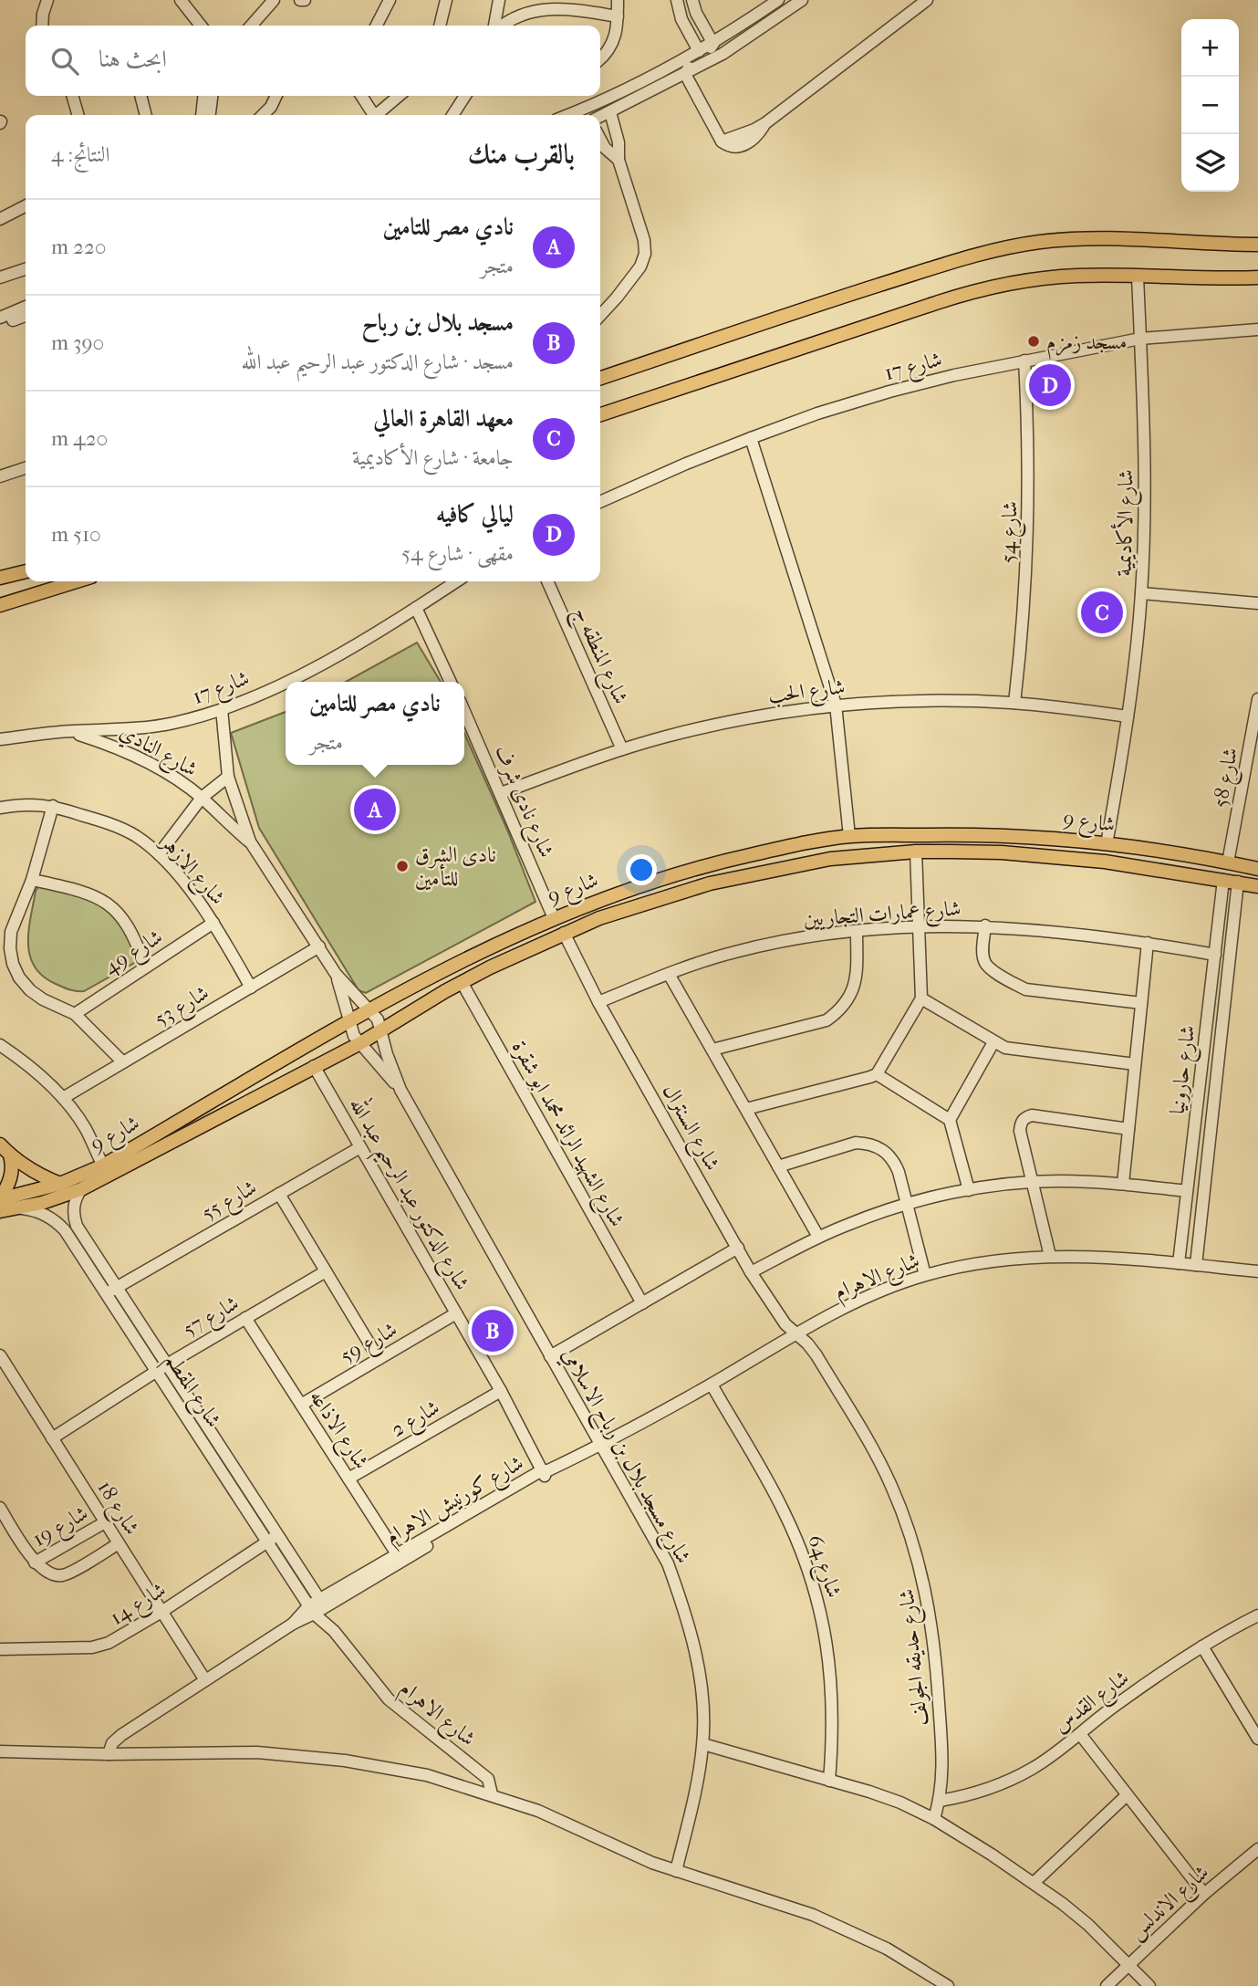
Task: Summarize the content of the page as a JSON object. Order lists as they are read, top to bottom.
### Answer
{
  "streets": {
    "main road": ["شارع 9"],
    "street": [
      "شارع 17",
      "شارع الأكاديمية",
      "شارع 54",
      "شارع المنطقه ج",
      "شارع الحب",
      "شارع النادي",
      "شارع 58",
      "شارع نادى شرف",
      "شارع الازهر",
      "شارع عمارات التجاريين",
      "شارع 49",
      "شارع 53",
      "شارع حارونيا",
      "شارع السنترال",
      "شارع الشهيد الرائد محمد ابو شقرة",
      "شارع الدكتور عبد الرحيم عبد الله",
      "شارع 55",
      "شارع الاهرام",
      "شارع 57",
      "شارع 59",
      "شارع المقطم",
      "شارع 2",
      "شارع الاذاعه",
      "شارع مسجد بلال بن رباح الاسلامي",
      "شارع كورنيش الاهرام",
      "شارع 18",
      "شارع 19",
      "شارع 64",
      "شارع 14",
      "شارع حديقه الجولف",
      "شارع القدس",
      "شارع الاندلس"
    ]
  },
  "crossings": [
    ["شارع 17", "شارع الأكاديمية"],
    ["شارع 17", "شارع 54"],
    ["شارع 17", "شارع النادي"],
    ["شارع الأكاديمية", "شارع الحب"],
    ["شارع الأكاديمية", "شارع 9"],
    ["شارع 54", "شارع الحب"],
    ["شارع المنطقه ج", "شارع الحب"],
    ["شارع الحب", "شارع نادى شرف"],
    ["شارع النادي", "شارع 9"],
    ["شارع النادي", "شارع 53"],
    ["شارع النادي", "شارع مسجد بلال بن رباح الاسلامي"],
    ["شارع 58", "شارع 9"],
    ["شارع نادى شرف", "شارع 9"],
    ["شارع 9", "شارع حارونيا"],
    ["شارع 9", "شارع السنترال"],
    ["شارع 9", "شارع الشهيد الرائد محمد ابو شقرة"],
    ["شارع 9", "شارع الدكتور عبد الرحيم عبد الله"],
    ["شارع 9", "شارع المقطم"],
    ["شارع 9", "شارع مسجد بلال بن رباح الاسلامي"],
    ["شارع الازهر", "شارع 49"],
    ["شارع الازهر", "شارع 53"],
    ["شارع عمارات التجاريين", "شارع حارونيا"],
    ["شارع عمارات التجاريين", "شارع السنترال"],
    ["شارع حارونيا", "شارع الاهرام"],
    ["شارع السنترال", "شارع الاهرام"],
    ["شارع السنترال", "شارع حديقه الجولف"],
    ["شارع الدكتور عبد الرحيم عبد الله", "شارع 55"],
    ["شارع الدكتور عبد الرحيم عبد الله", "شارع الاهرام"],
    ["شارع الدكتور عبد الرحيم عبد الله", "شارع 59"],
    ["شارع الدكتور عبد الرحيم عبد الله", "شارع 2"],
    ["شارع الدكتور عبد الرحيم عبد الله", "شارع كورنيش الاهرام"],
    ["شارع 55", "شارع المقطم"],
    ["شارع الاهرام", "شارع المقطم"],
    ["شارع الاهرام", "شارع مسجد بلال بن رباح الاسلامي"],
    ["شارع الاهرام", "شارع كورنيش الاهرام"],
    ["شارع الاهرام", "شارع 64"],
    ["شارع الاهرام", "شارع حديقه الجولف"],
    ["شارع 57", "شارع المقطم"],
    ["شارع 57", "شارع الاذاعه"],
    ["شارع 57", "شارع 18"],
    ["شارع 59", "شارع الاذاعه"],
    ["شارع المقطم", "شارع كورنيش الاهرام"],
    ["شارع المقطم", "شارع 14"],
    ["شارع 2", "شارع الاذاعه"],
    ["شارع الاذاعه", "شارع كورنيش الاهرام"],
    ["شارع كورنيش الاهرام", "شارع 18"],
    ["شارع 18", "شارع 19"],
    ["شارع 18", "شارع 14"],
    ["شارع حديقه الجولف", "شارع القدس"]
  ],
  "places": ["مسجد زمزم", "نادى الشرق للتأمين"],
  "page": {
    "map_buttons": ["+", "−"],
    "search": "ابحث هنا",
    "heading": ["بالقرب منك", "النتائج: 4"],
    "list": [
      {
        "mark": "A",
        "name": "نادي مصر للتامين",
        "note": "متجر",
        "value": "220 m"
      },
      {
        "mark": "B",
        "name": "مسجد بلال بن رباح",
        "note": "مسجد · شارع الدكتور عبد الرحيم عبد الله",
        "value": "390 m"
      },
      {
        "mark": "C",
        "name": "معهد القاهرة العالي",
        "note": "جامعة · شارع الأكاديمية",
        "value": "420 m"
      },
      {
        "mark": "D",
        "name": "ليالي كافيه",
        "note": "مقهى · شارع 54",
        "value": "510 m"
      }
    ],
    "pins": [
      "D",
      "C",
      "A",
      "B"
    ],
    "popup": ["نادي مصر للتامين", "متجر"]
  }
}
